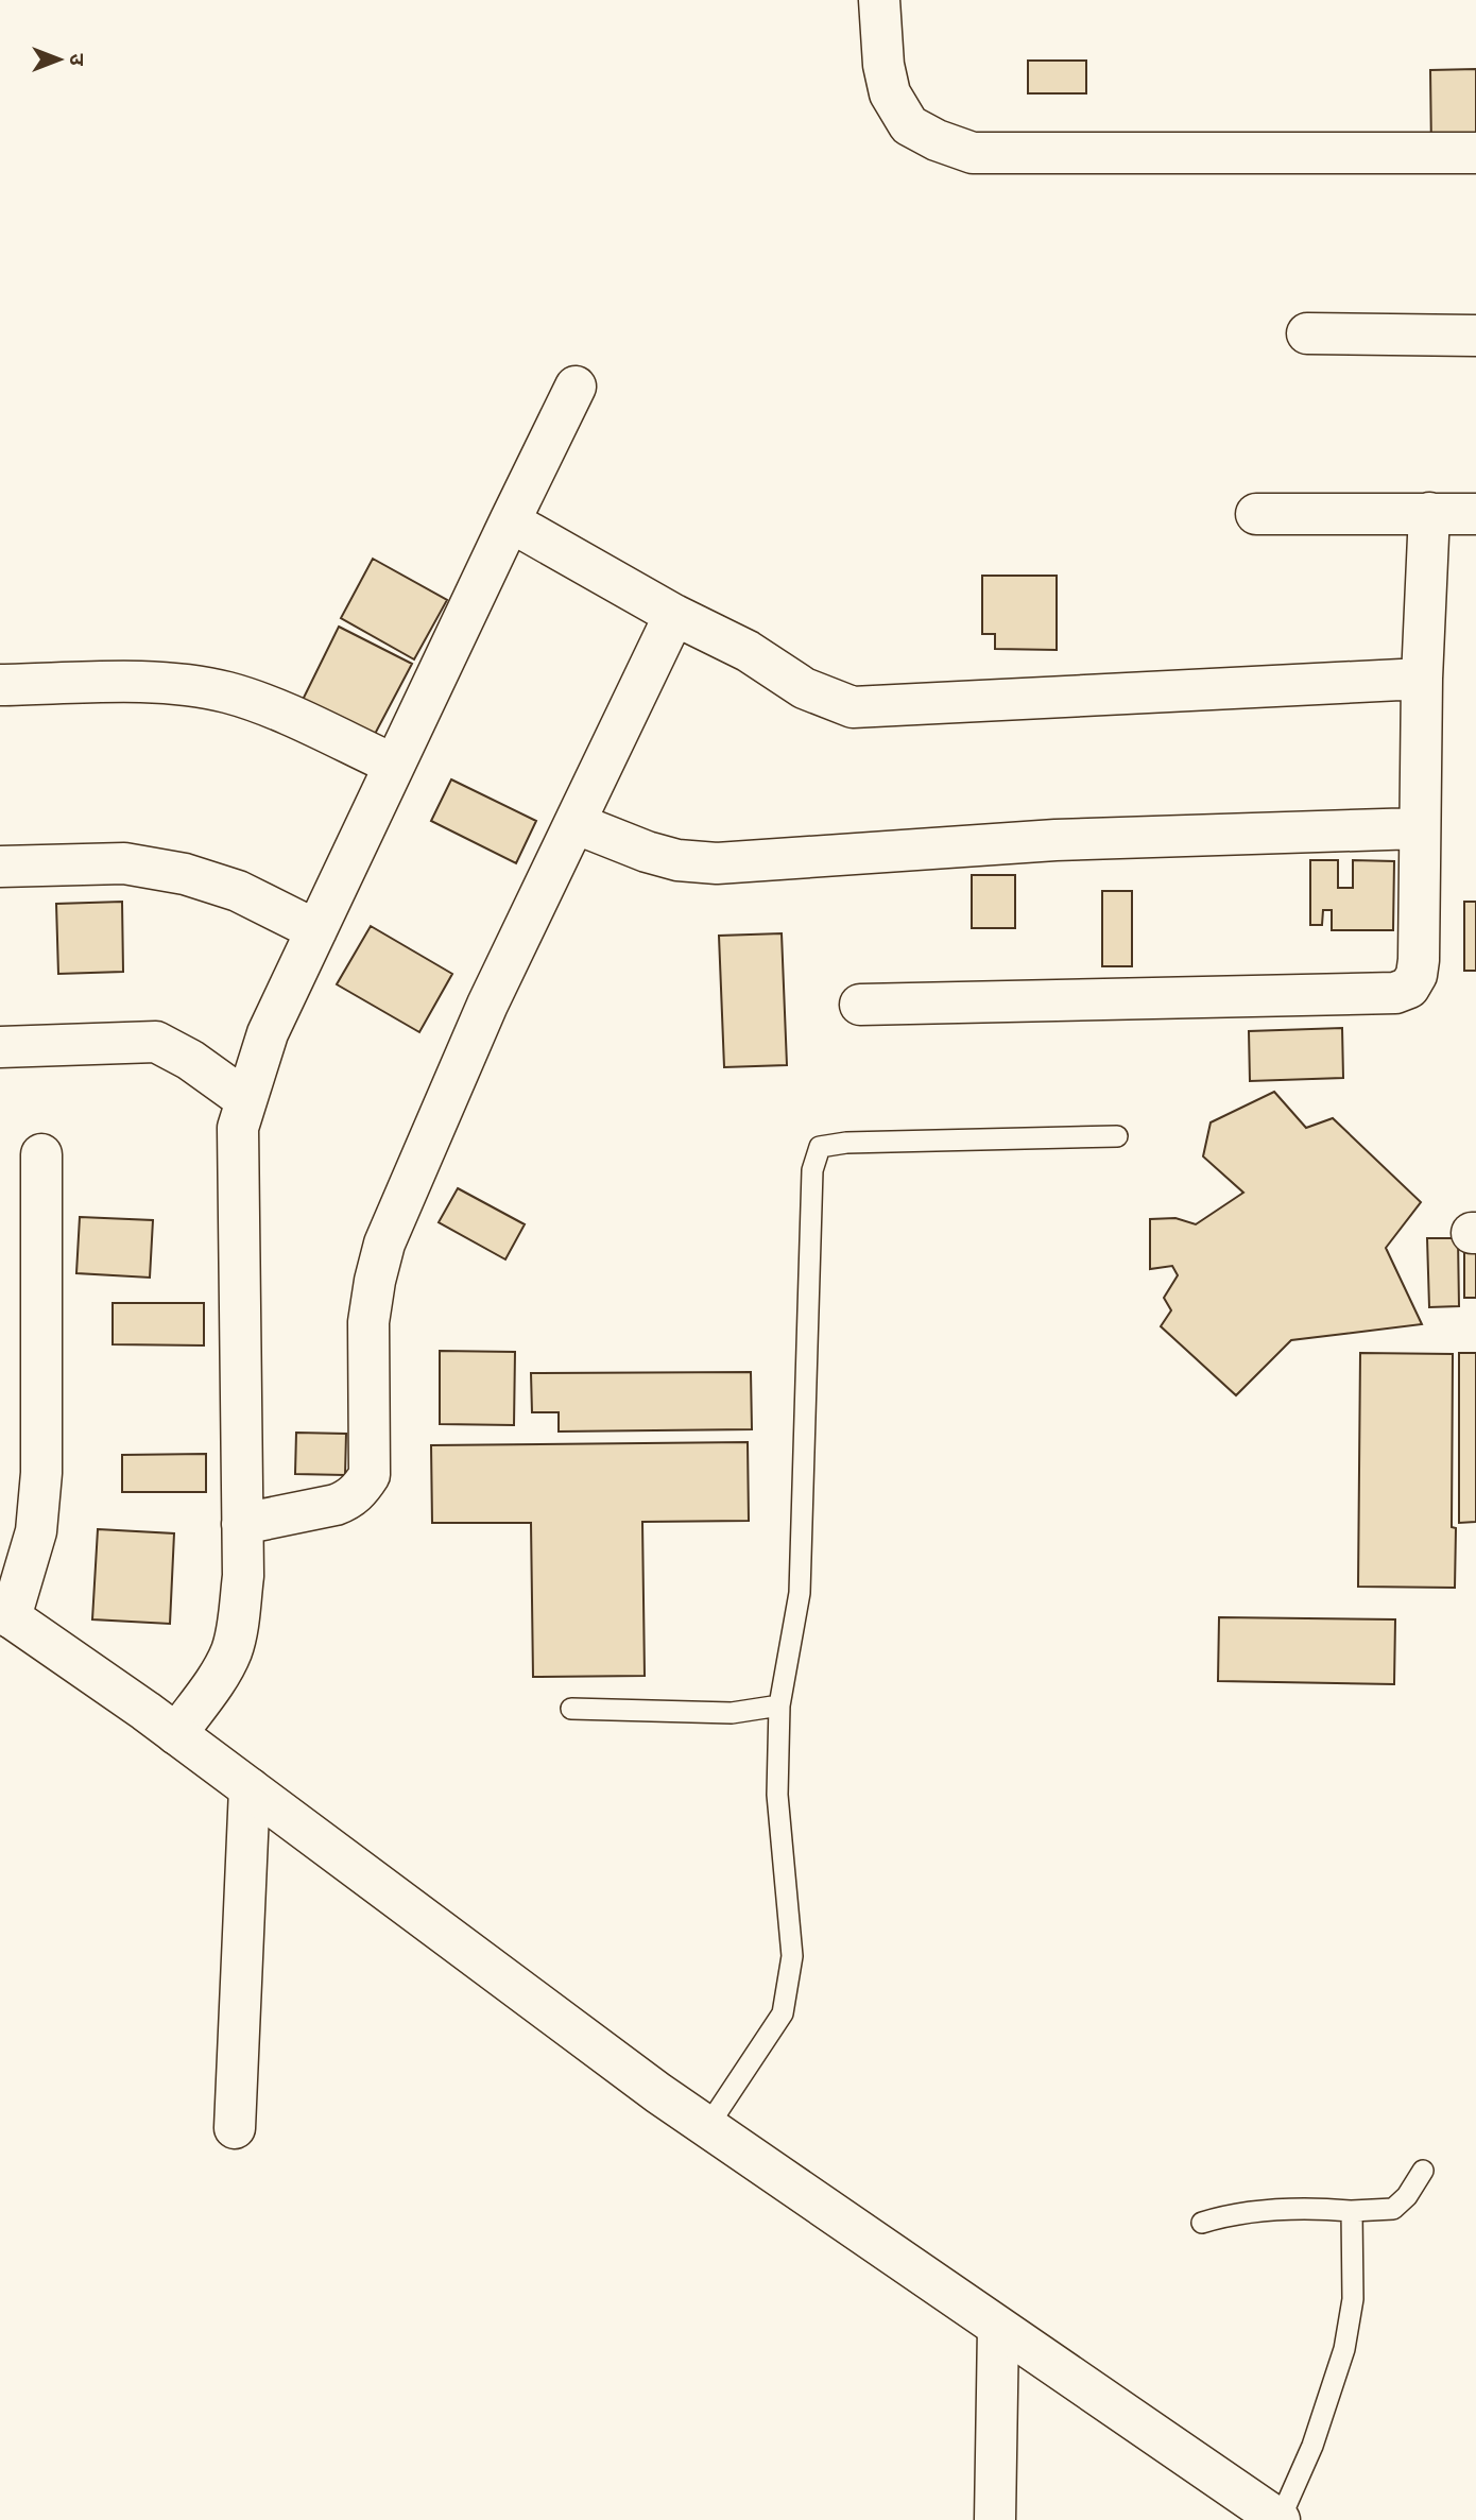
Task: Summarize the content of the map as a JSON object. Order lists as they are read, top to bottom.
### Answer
{
  "north": "right"
}
